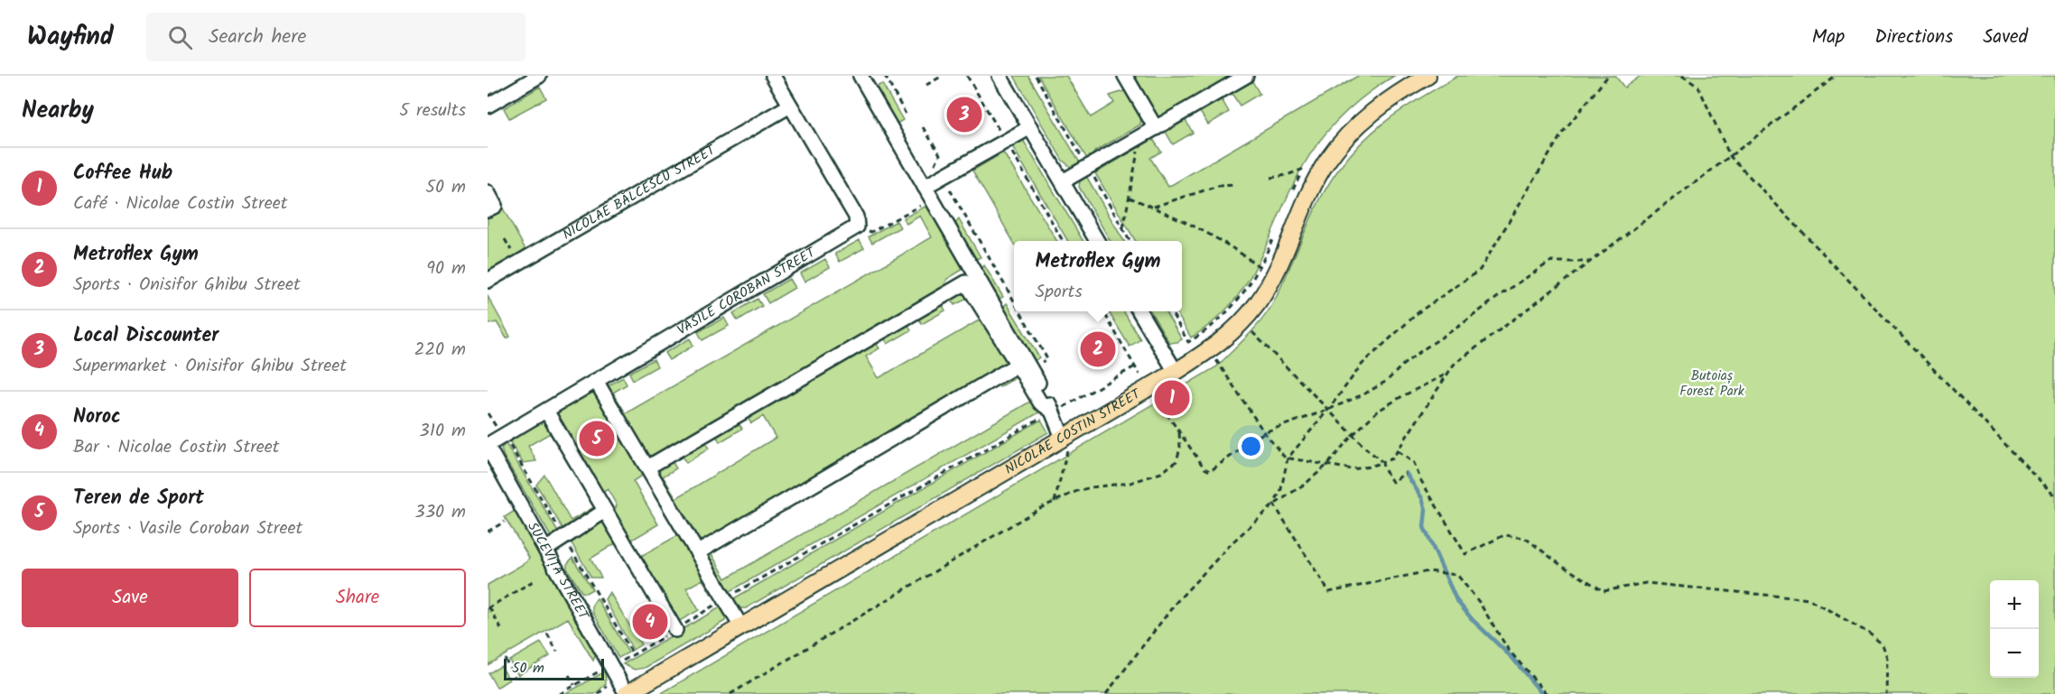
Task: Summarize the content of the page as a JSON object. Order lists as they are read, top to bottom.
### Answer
{
  "streets": {
    "main road": ["NICOLAE COSTIN STREET"],
    "street": ["NICOLAE BĂLCESCU STREET", "VASILE COROBAN STREET", "SUCEVIȚA STREET"]
  },
  "crossings": [
    ["VASILE COROBAN STREET", "SUCEVIȚA STREET"],
    ["NICOLAE COSTIN STREET", "SUCEVIȚA STREET"]
  ],
  "parks": ["Butoiaș Forest Park"],
  "scale_bar": "50 m",
  "page": {
    "header": "Wayfind",
    "search": "Search here",
    "nav": ["Map", "Directions", "Saved"],
    "heading": ["Nearby", "5 results"],
    "pins": [
      "3",
      "2",
      "1",
      "5",
      "4"
    ],
    "list": [
      {
        "mark": "1",
        "name": "Coffee Hub",
        "note": "Café · Nicolae Costin Street",
        "value": "50 m"
      },
      {
        "mark": "2",
        "name": "Metroflex Gym",
        "note": "Sports · Onisifor Ghibu Street",
        "value": "90 m"
      },
      {
        "mark": "3",
        "name": "Local Discounter",
        "note": "Supermarket · Onisifor Ghibu Street",
        "value": "220 m"
      },
      {
        "mark": "4",
        "name": "Noroc",
        "note": "Bar · Nicolae Costin Street",
        "value": "310 m"
      },
      {
        "mark": "5",
        "name": "Teren de Sport",
        "note": "Sports · Vasile Coroban Street",
        "value": "330 m"
      }
    ],
    "popup": ["Metroflex Gym", "Sports"],
    "buttons": ["Save", "Share"],
    "map_buttons": ["+", "−"],
    "scale": "50 m"
  }
}
